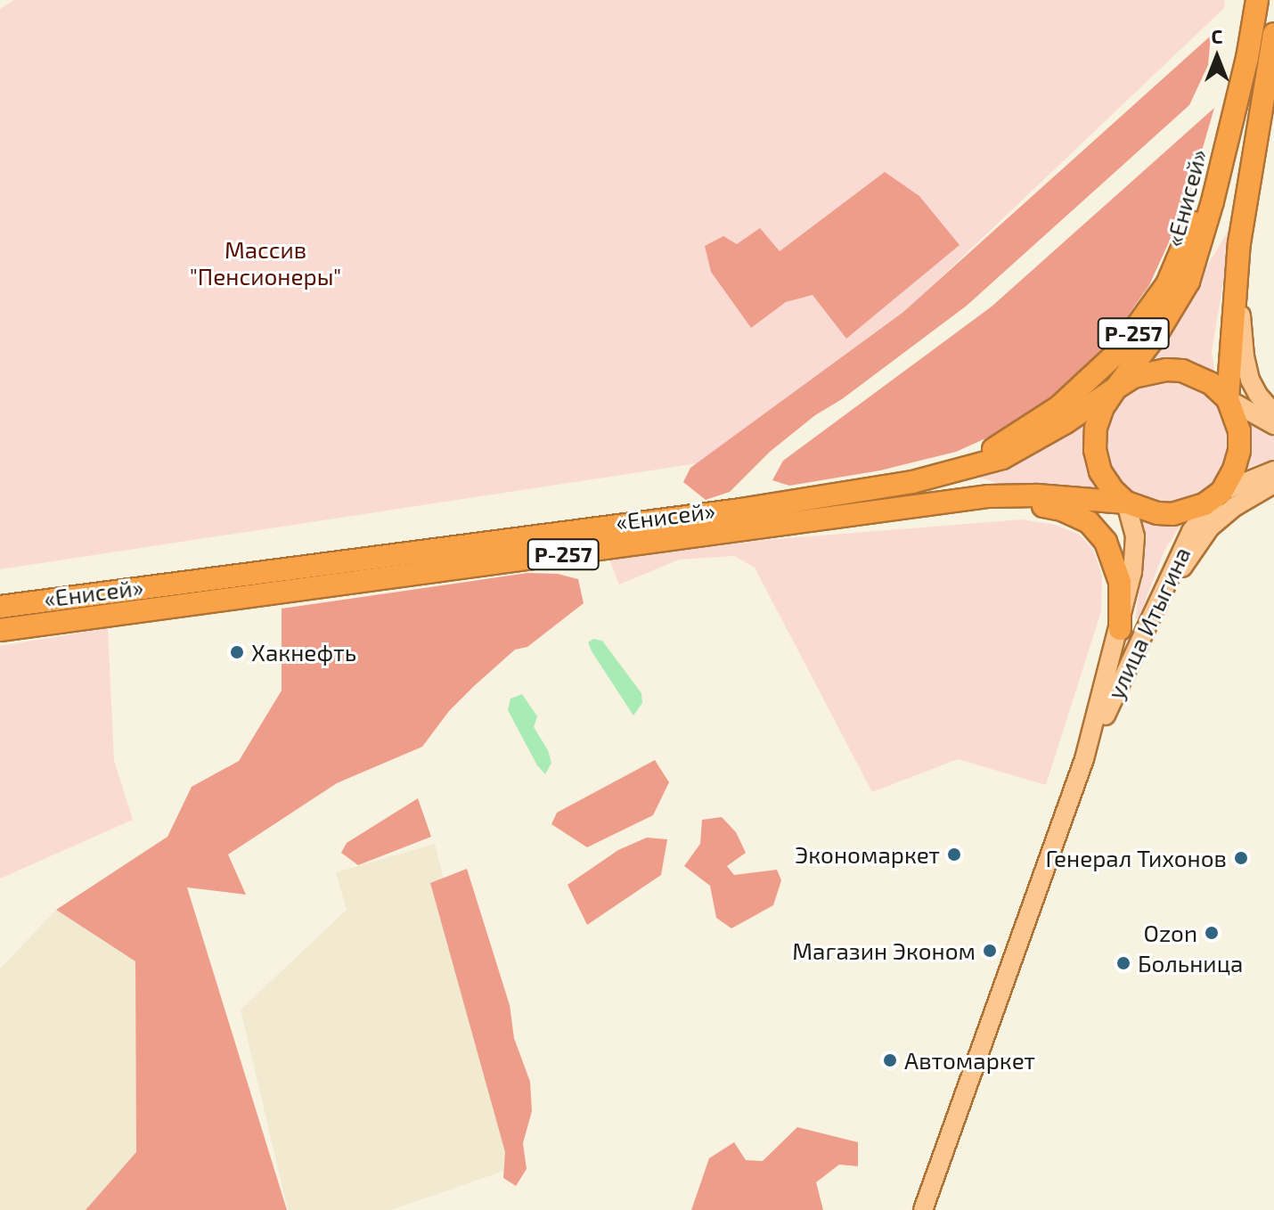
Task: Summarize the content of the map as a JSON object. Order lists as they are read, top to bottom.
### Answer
{
  "streets": {
    "highway": ["«Енисей»", "Р-257"],
    "main road": ["улица Итыгина"]
  },
  "crossings": [
    ["«Енисей»", "Р-257"],
    ["«Енисей»", "улица Итыгина"],
    ["Р-257", "улица Итыгина"]
  ],
  "parks": ["Массив \"Пенсионеры\""],
  "places": [
    "Хакнефть",
    "Экономаркет",
    "Генерал Тихонов",
    "Ozon",
    "Магазин Эконом",
    "Больница",
    "Автомаркет"
  ],
  "north": "top"
}
